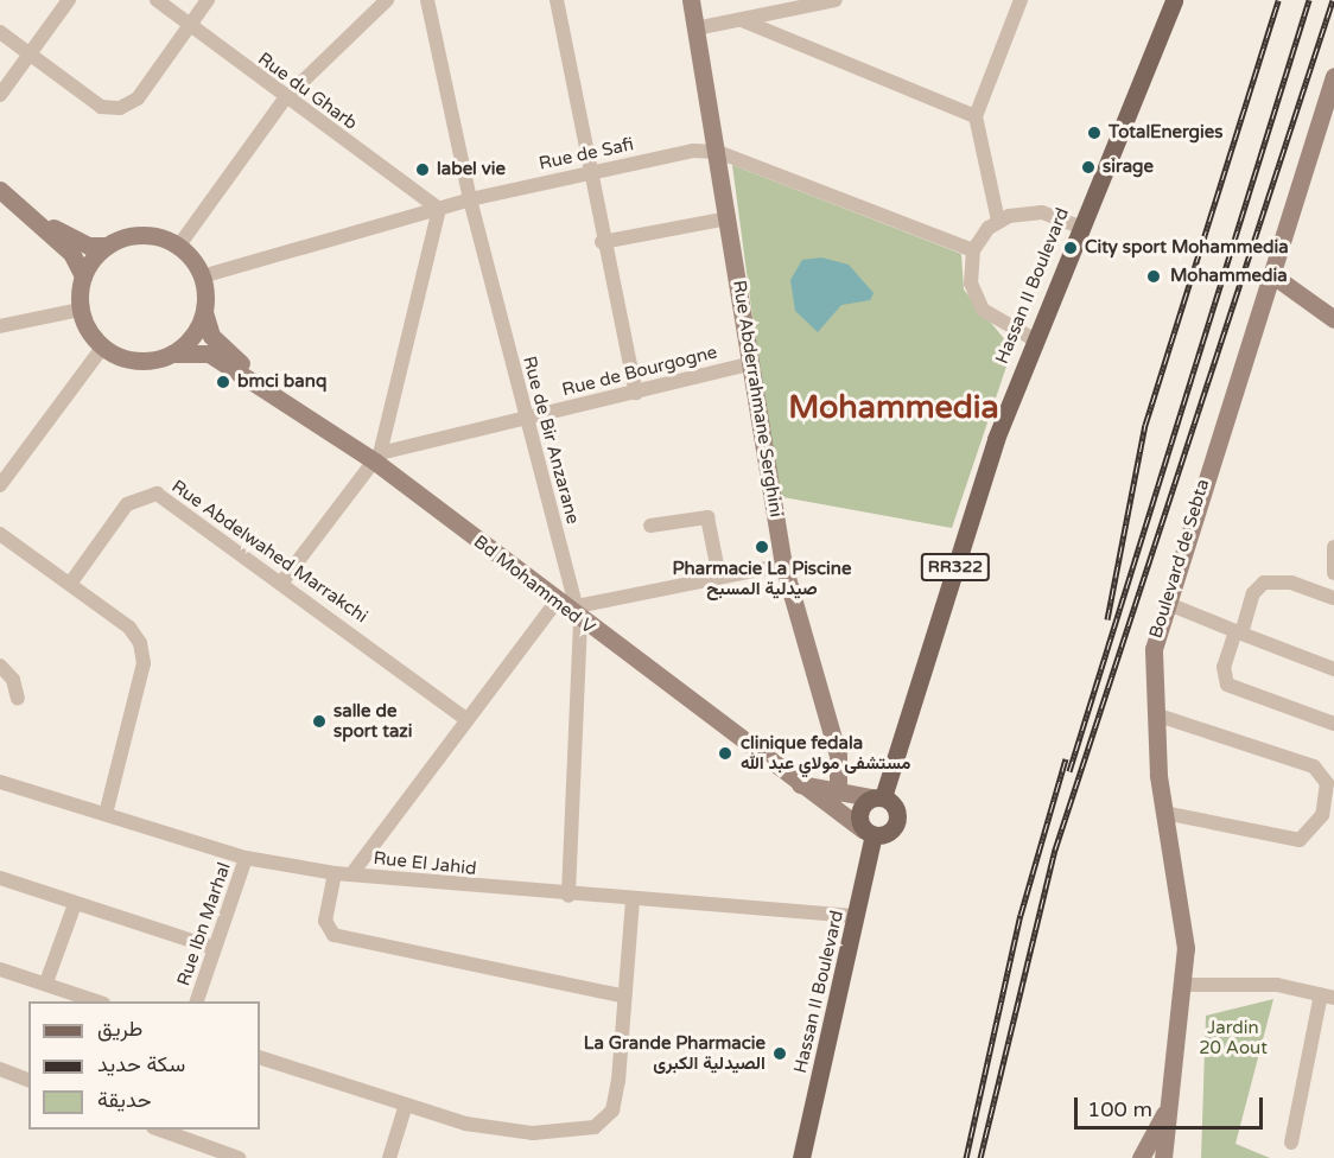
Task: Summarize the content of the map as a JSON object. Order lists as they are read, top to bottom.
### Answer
{
  "streets": {
    "main road": ["Hassan II Boulevard", "RR322"],
    "street": [
      "Rue du Gharb",
      "Rue de Safi",
      "Rue de Bourgogne",
      "Rue Abderrahmane Serghini",
      "Rue de Bir Anzarane",
      "Rue Abdelwahed Marrakchi",
      "Boulevard de Sebta",
      "Bd Mohammed V",
      "Rue El Jahid",
      "Rue Ibn Marhal"
    ]
  },
  "crossings": [
    ["Rue du Gharb", "Rue de Safi"],
    ["Rue de Safi", "Rue Abderrahmane Serghini"],
    ["Rue de Safi", "Rue de Bir Anzarane"],
    ["Rue de Safi", "Bd Mohammed V"],
    ["Hassan II Boulevard", "RR322"],
    ["Hassan II Boulevard", "Bd Mohammed V"],
    ["Hassan II Boulevard", "Rue El Jahid"],
    ["Rue de Bourgogne", "Rue Abderrahmane Serghini"],
    ["Rue de Bourgogne", "Rue de Bir Anzarane"],
    ["Rue de Bourgogne", "Bd Mohammed V"],
    ["Rue Abderrahmane Serghini", "Bd Mohammed V"],
    ["Rue de Bir Anzarane", "Bd Mohammed V"],
    ["Rue de Bir Anzarane", "Rue El Jahid"],
    ["RR322", "Bd Mohammed V"],
    ["Rue El Jahid", "Rue Ibn Marhal"]
  ],
  "districts": ["Mohammedia"],
  "parks": ["Jardin 20 Aout"],
  "places": [
    "TotalEnergies",
    "sirage",
    "label vie",
    "City sport Mohammedia",
    "Mohammedia",
    "bmci banq",
    "Pharmacie La Piscine صيدلية المسبح",
    "salle de sport tazi",
    "clinique fedala مستشفى مولاي عبد الله",
    "La Grande Pharmacie الصيدلية الكبرى"
  ],
  "legend": ["طريق", "سكة حديد", "حديقة"],
  "scale_bar": "100 m"
}
